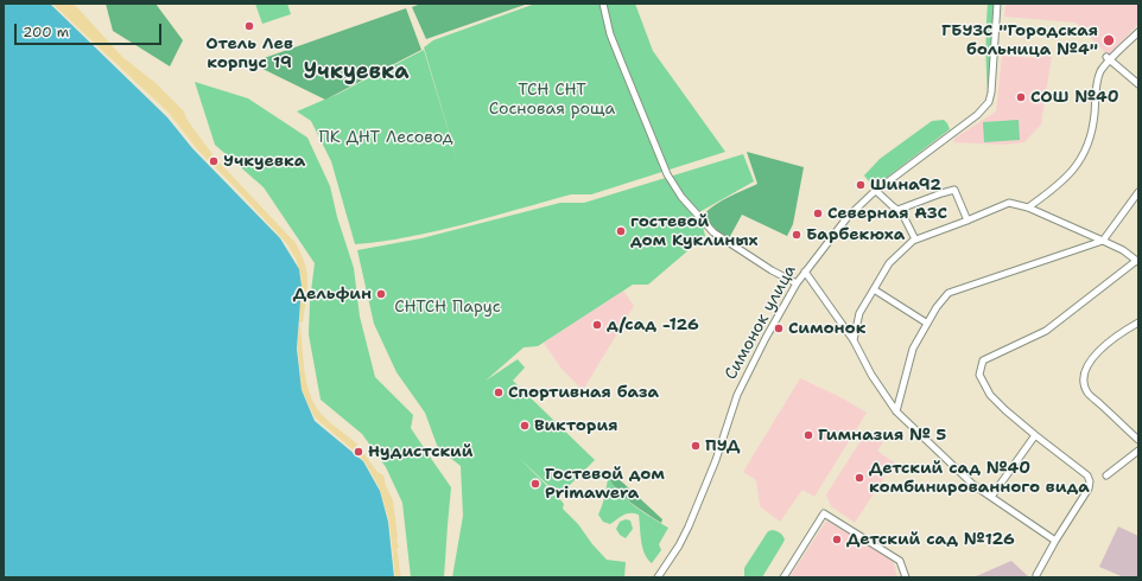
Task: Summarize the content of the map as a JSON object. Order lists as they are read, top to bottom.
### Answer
{
  "streets": {
    "street": ["Симонок улица"]
  },
  "districts": ["Учкуевка"],
  "parks": ["ТСН СНТ Сосновая роща", "ПК ДНТ Лесовод", "СНТСН Парус"],
  "places": [
    "Отель Лев корпус 19",
    "ГБУЗС \"Городская больница №4\"",
    "СОШ №40",
    "Учкуевка",
    "Шина92",
    "Северная АЗС",
    "гостевой дом Куклиных",
    "Барбекюха",
    "Дельфин",
    "д/сад -126",
    "Симонок",
    "Спортивная база",
    "Виктория",
    "Гимназия № 5",
    "ПУД",
    "Нудистский",
    "Детский сад №40 комбинированного вида",
    "Гостевой дом Primawera",
    "Детский сад №126"
  ],
  "scale_bar": "200 m"
}
